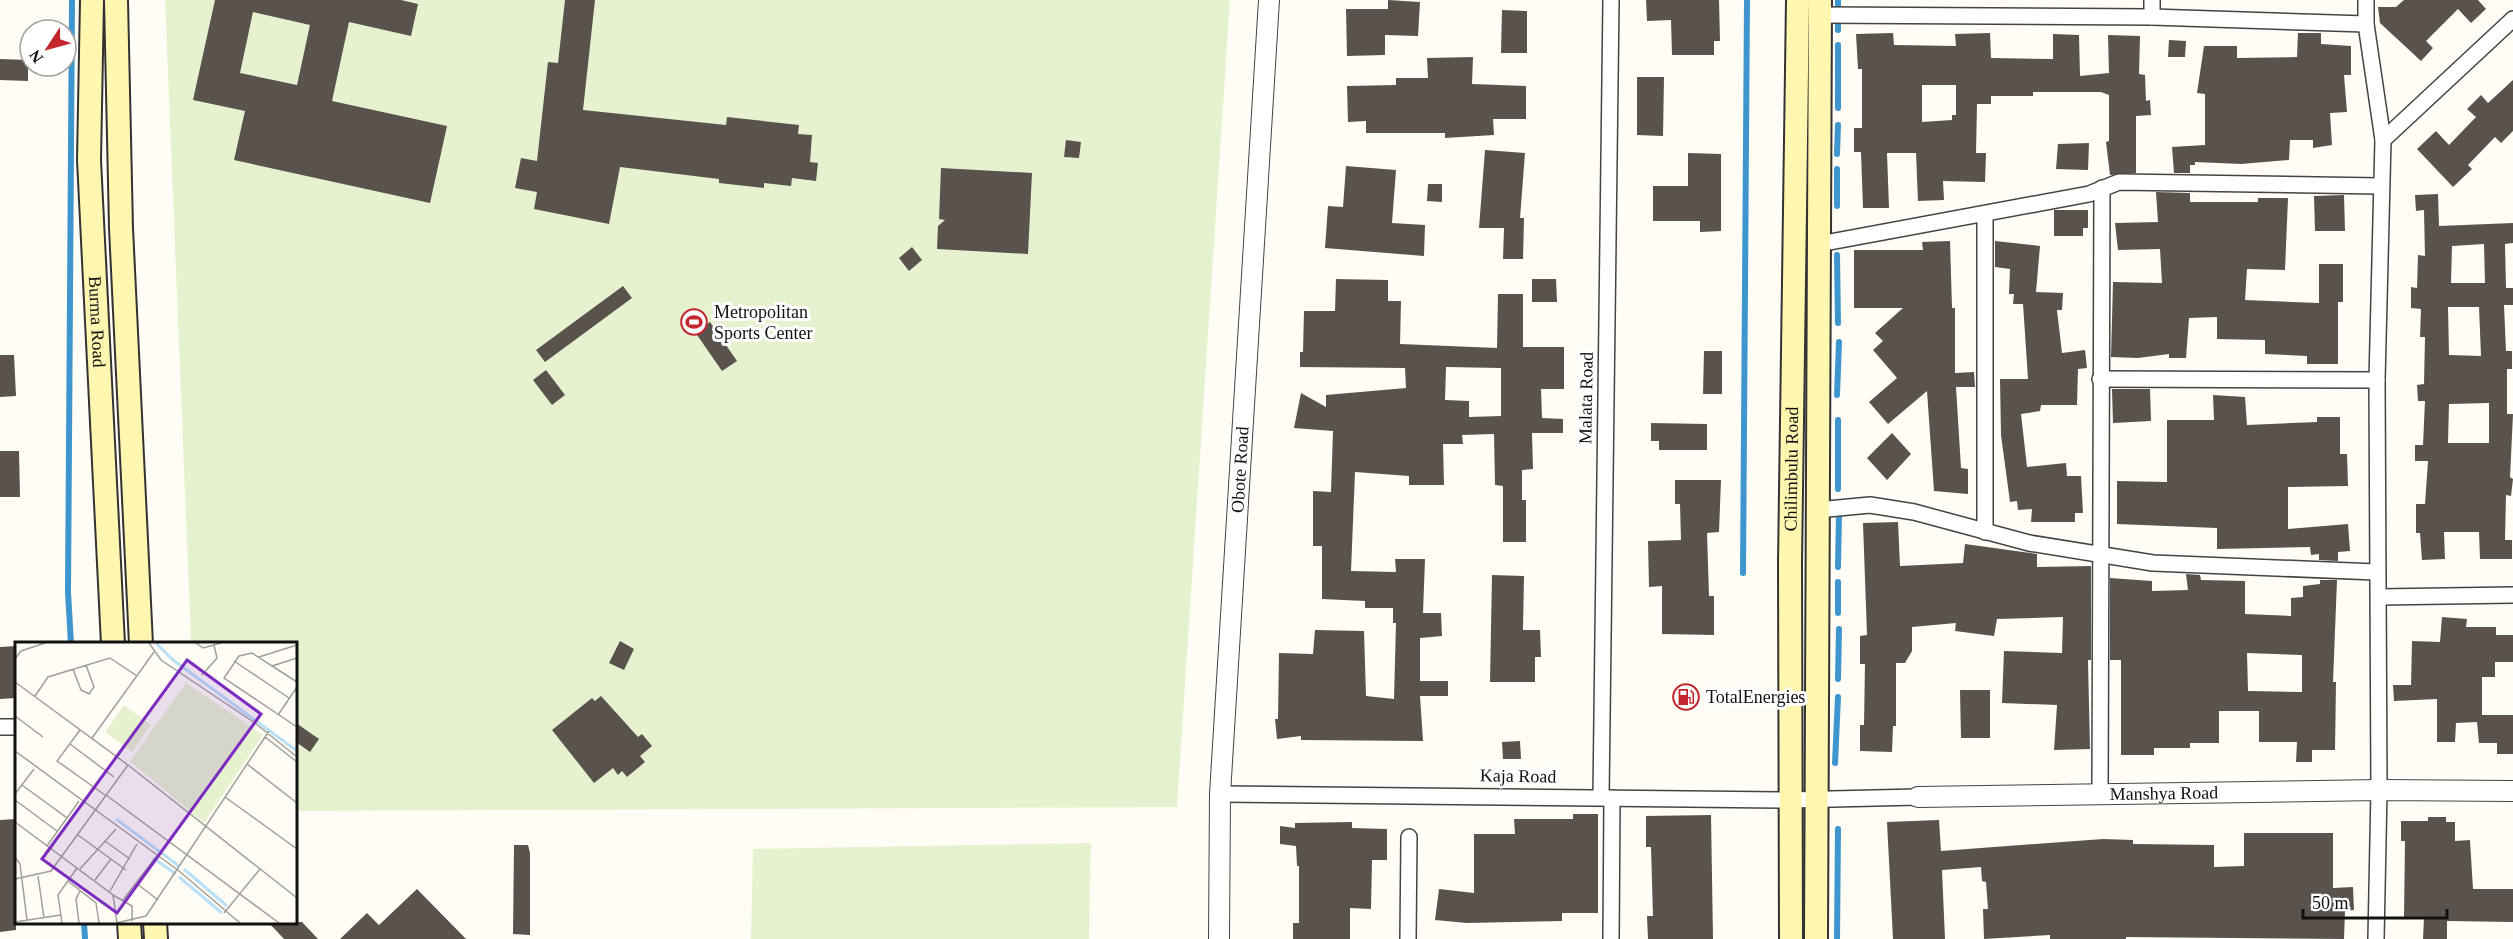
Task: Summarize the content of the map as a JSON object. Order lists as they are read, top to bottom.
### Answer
{
  "streets": {
    "main road": ["Burma Road", "Chilimbulu Road"],
    "street": [
      "Malata Road",
      "Obote Road",
      "Kaja Road",
      "Manshya Road"
    ]
  },
  "crossings": [
    ["Malata Road", "Kaja Road"],
    ["Obote Road", "Kaja Road"],
    ["Chilimbulu Road", "Kaja Road"],
    ["Chilimbulu Road", "Manshya Road"],
    ["Kaja Road", "Manshya Road"]
  ],
  "places": {
    "sports": ["Metropolitan Sports Center"],
    "fuel station": ["TotalEnergies"]
  },
  "scale_bar": "50 m",
  "north": "bottom left"
}
